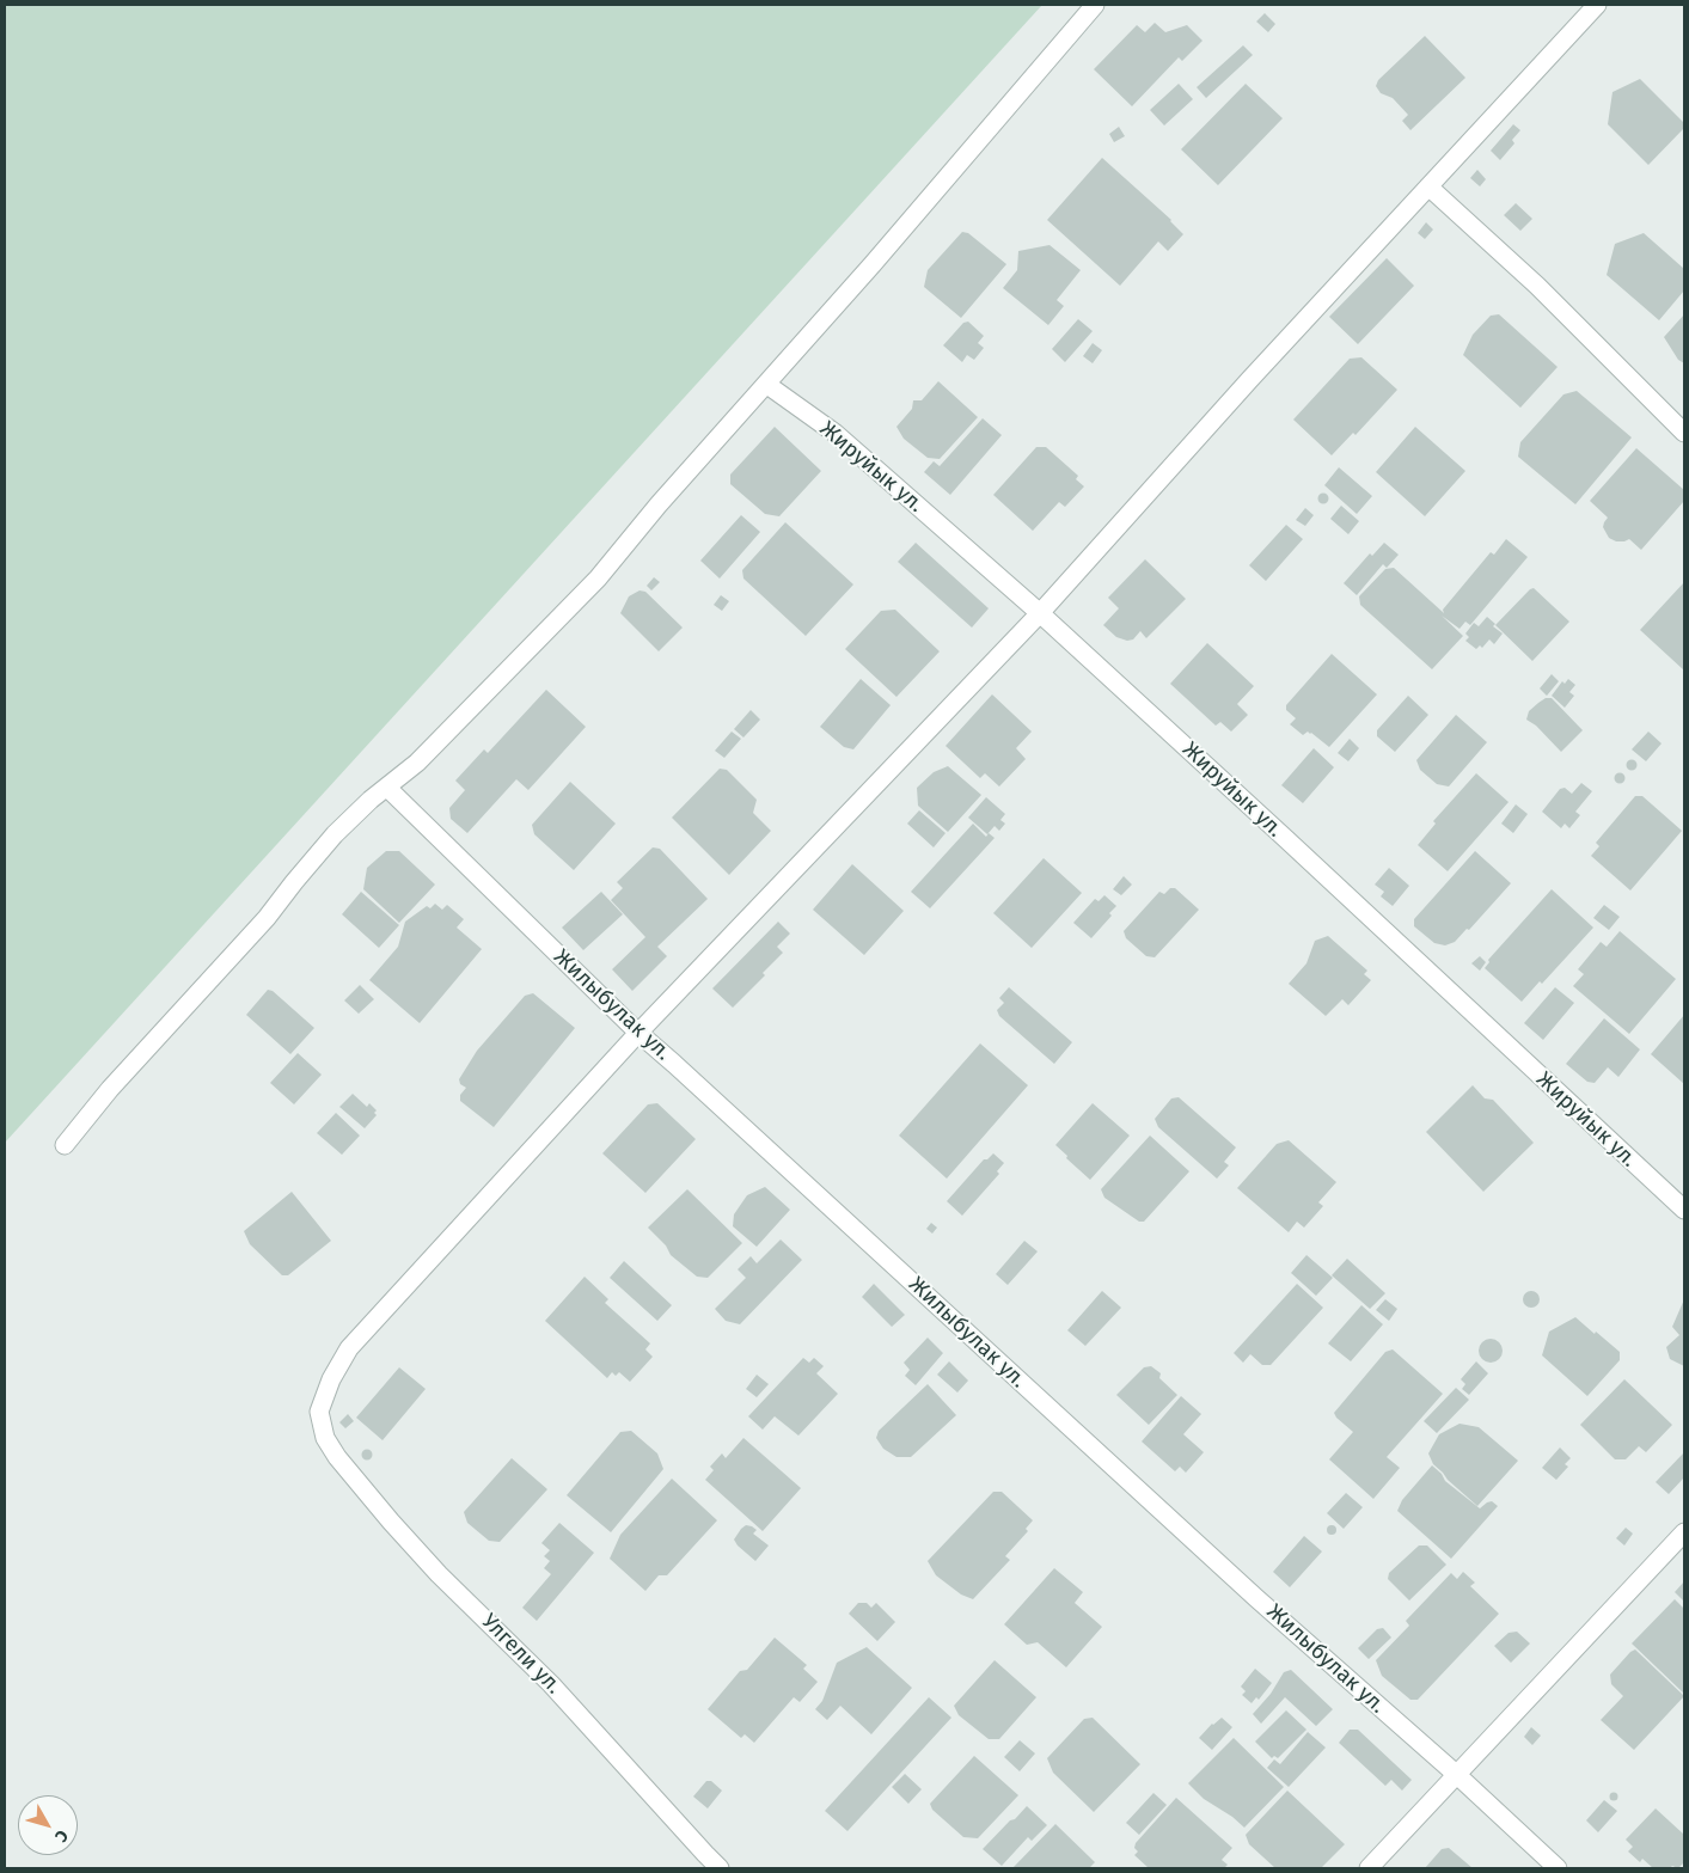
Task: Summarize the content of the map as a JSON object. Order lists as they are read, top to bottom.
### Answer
{
  "streets": {
    "street": ["Жируйык ул.", "Жилыбулак ул.", "Улгели ул."]
  },
  "crossings": [
    ["Жилыбулак ул.", "Улгели ул."]
  ],
  "north": "bottom right"
}
